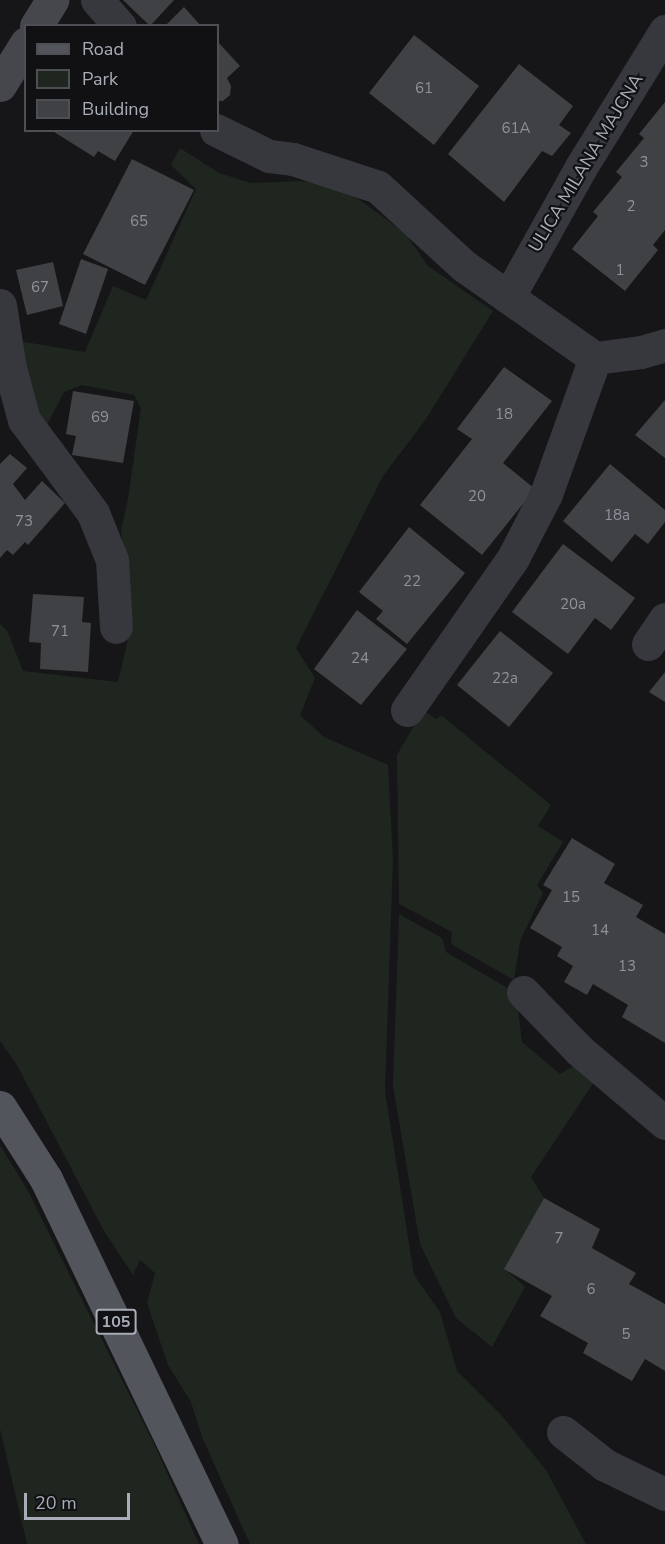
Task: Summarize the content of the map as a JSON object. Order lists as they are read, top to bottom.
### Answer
{
  "streets": {
    "main road": ["105"],
    "street": ["ULICA MILANA MAJCNA"]
  },
  "house_numbers": [
    "61",
    "61A",
    "3",
    "2",
    "65",
    "1",
    "67",
    "18",
    "69",
    "20",
    "18a",
    "73",
    "22",
    "20a",
    "71",
    "24",
    "22a",
    "15",
    "14",
    "13",
    "7",
    "6",
    "5"
  ],
  "legend": ["Road", "Park", "Building"],
  "scale_bar": "20 m"
}
